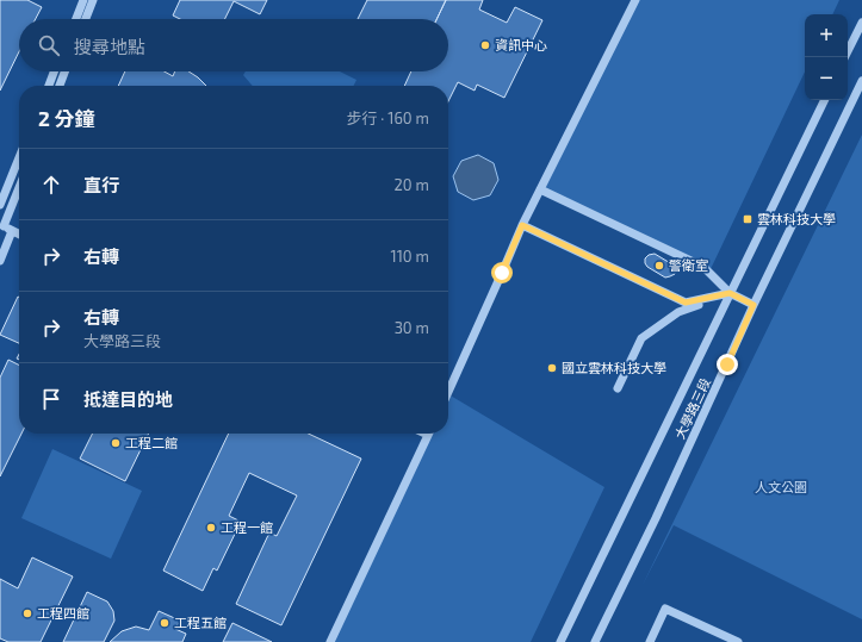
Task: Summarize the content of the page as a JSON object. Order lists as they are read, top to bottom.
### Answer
{
  "streets": {
    "street": ["大學路三段"]
  },
  "parks": ["人文公園"],
  "places": {
    "other": [
      "資訊中心",
      "警衛室",
      "國立雲林科技大學",
      "工程二館",
      "工程一館",
      "工程四館",
      "工程五館"
    ],
    "transit": ["雲林科技大學"]
  },
  "page": {
    "map_buttons": ["+", "−"],
    "search": "搜尋地點",
    "heading": ["2 分鐘", "步行 · 160 m"],
    "list": [
      ["直行", "20 m"],
      ["右轉", "110 m"],
      ["右轉", "大學路三段", "30 m"],
      "抵達目的地"
    ]
  }
}
